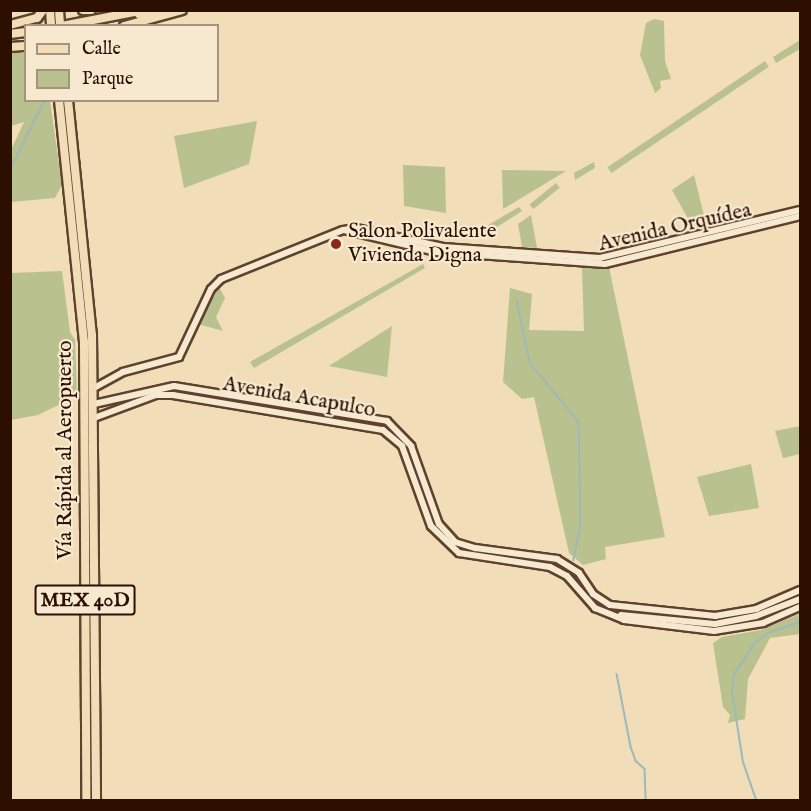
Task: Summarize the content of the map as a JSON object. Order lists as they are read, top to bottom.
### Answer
{
  "streets": {
    "highway": ["Vía Rápida al Aeropuerto", "MEX 40D"],
    "street": ["Avenida Orquídea", "Avenida Acapulco"]
  },
  "crossings": [
    ["Avenida Orquídea", "MEX 40D"],
    ["Avenida Acapulco", "MEX 40D"]
  ],
  "places": ["Salon Polivalente Vivienda Digna"],
  "legend": ["Calle", "Parque"]
}
